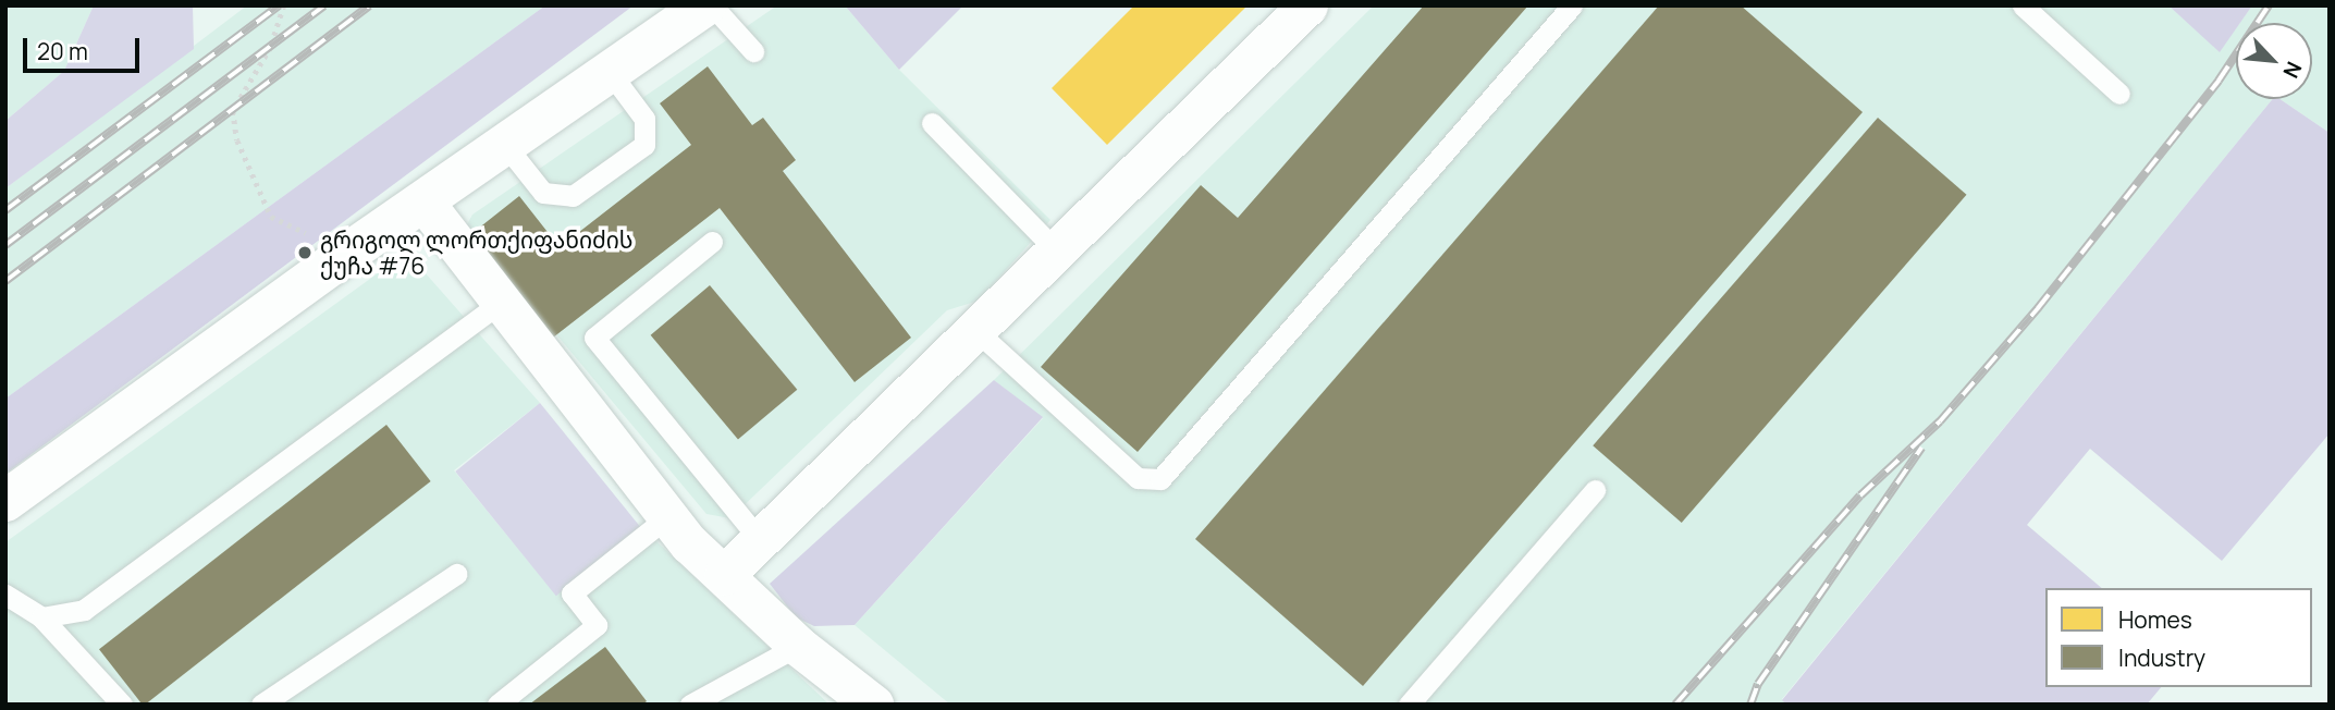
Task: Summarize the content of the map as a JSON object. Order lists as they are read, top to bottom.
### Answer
{
  "places": ["გრიგოლ ლორთქიფანიძის ქუჩა #76"],
  "legend": ["Homes", "Industry"],
  "scale_bar": "20 m",
  "north": "bottom right"
}
